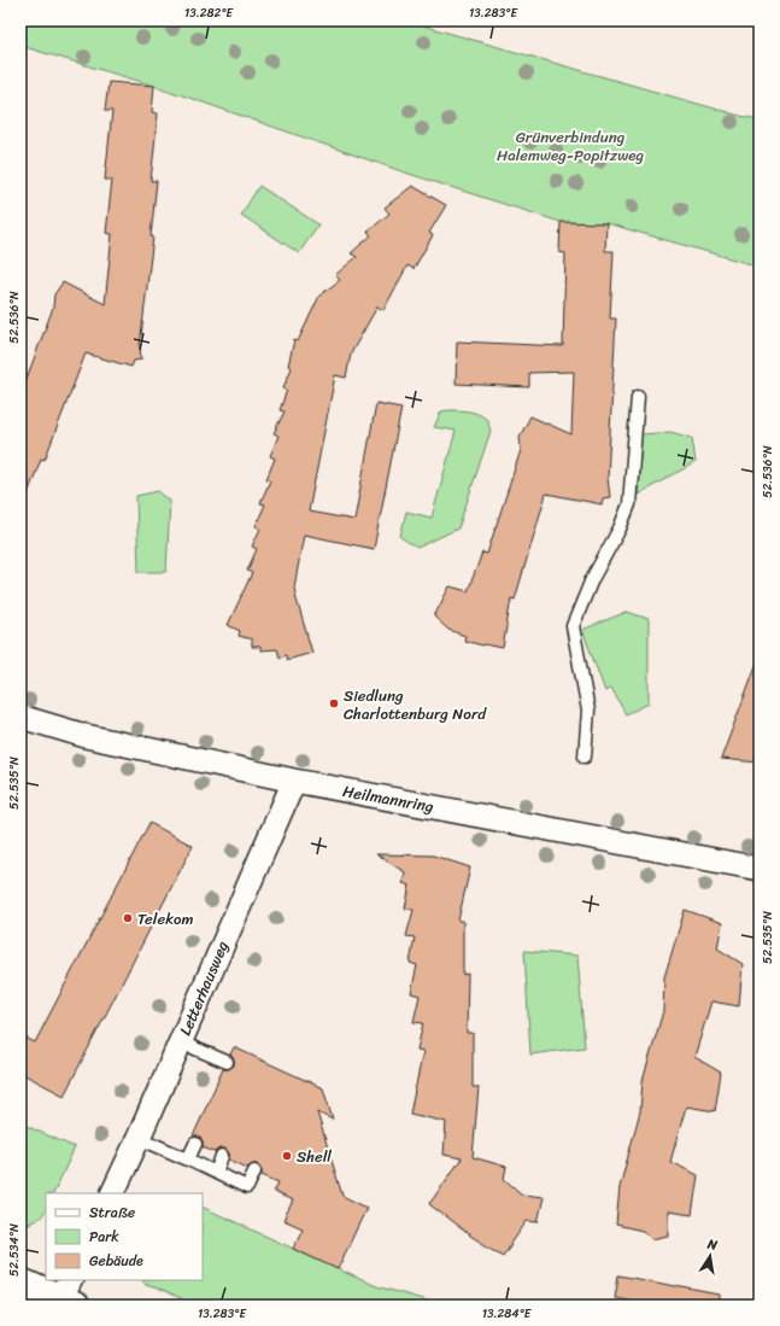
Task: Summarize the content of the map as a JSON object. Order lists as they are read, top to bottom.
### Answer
{
  "streets": {
    "street": ["Heilmannring", "Letterhausweg"]
  },
  "crossings": [
    ["Heilmannring", "Letterhausweg"]
  ],
  "parks": ["Grünverbindung Halemweg-Popitzweg"],
  "places": ["Siedlung Charlottenburg Nord", "Telekom", "Shell"],
  "legend": ["Straße", "Park", "Gebäude"],
  "north": "top",
  "coordinates": [
    "13.282°E",
    "13.283°E",
    "52.536°N",
    "52.535°N",
    "52.534°N",
    "13.284°E"
  ]
}
